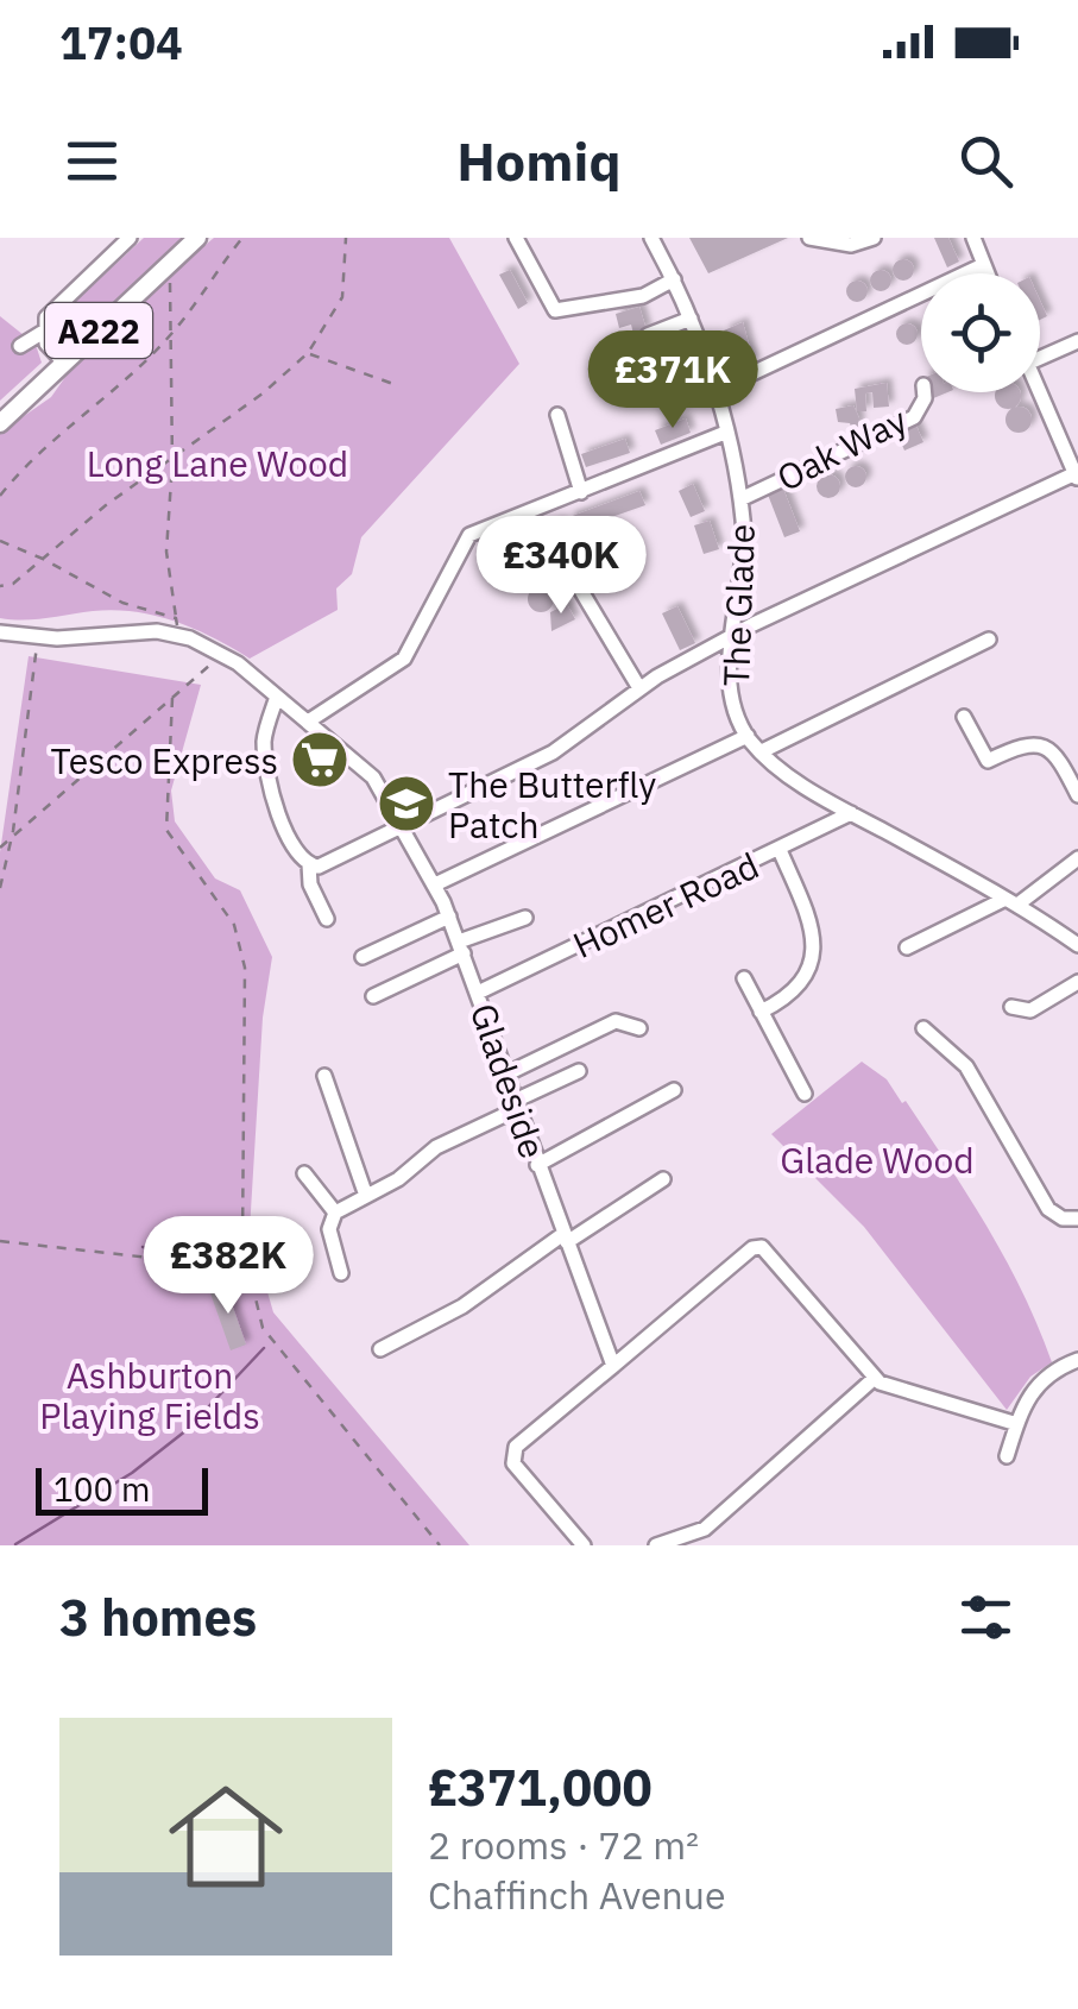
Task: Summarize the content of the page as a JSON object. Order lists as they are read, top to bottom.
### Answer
{
  "streets": {
    "main road": ["A222"],
    "street": [
      "Oak Way",
      "The Glade",
      "Homer Road",
      "Gladeside"
    ]
  },
  "crossings": [
    ["Oak Way", "The Glade"],
    ["The Glade", "Homer Road"],
    ["Homer Road", "Gladeside"]
  ],
  "parks": ["Long Lane Wood", "Glade Wood", "Ashburton Playing Fields"],
  "places": {
    "supermarket": ["Tesco Express"],
    "school or university": ["The Butterfly Patch"]
  },
  "scale_bar": "100 m",
  "page": {
    "status": "17:04",
    "header": "Homiq",
    "price": ["£371K", "£340K", "£382K"],
    "scale": "100 m",
    "heading": "3 homes",
    "list": [
      {
        "name": "£371,000",
        "note": "2 rooms · 72 m² · Chaffinch Avenue"
      }
    ]
  }
}
